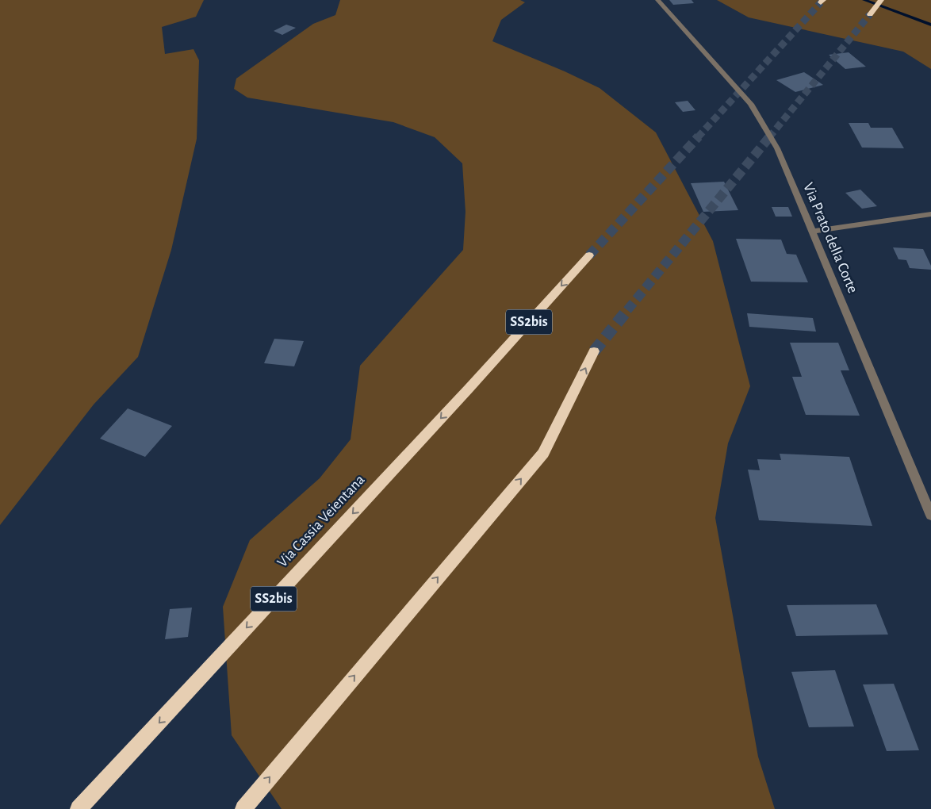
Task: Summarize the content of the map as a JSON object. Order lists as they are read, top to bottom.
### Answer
{
  "streets": {
    "highway": ["SS2bis", "Via Cassia Veientana"],
    "street": ["Via Prato della Corte"]
  }
}
